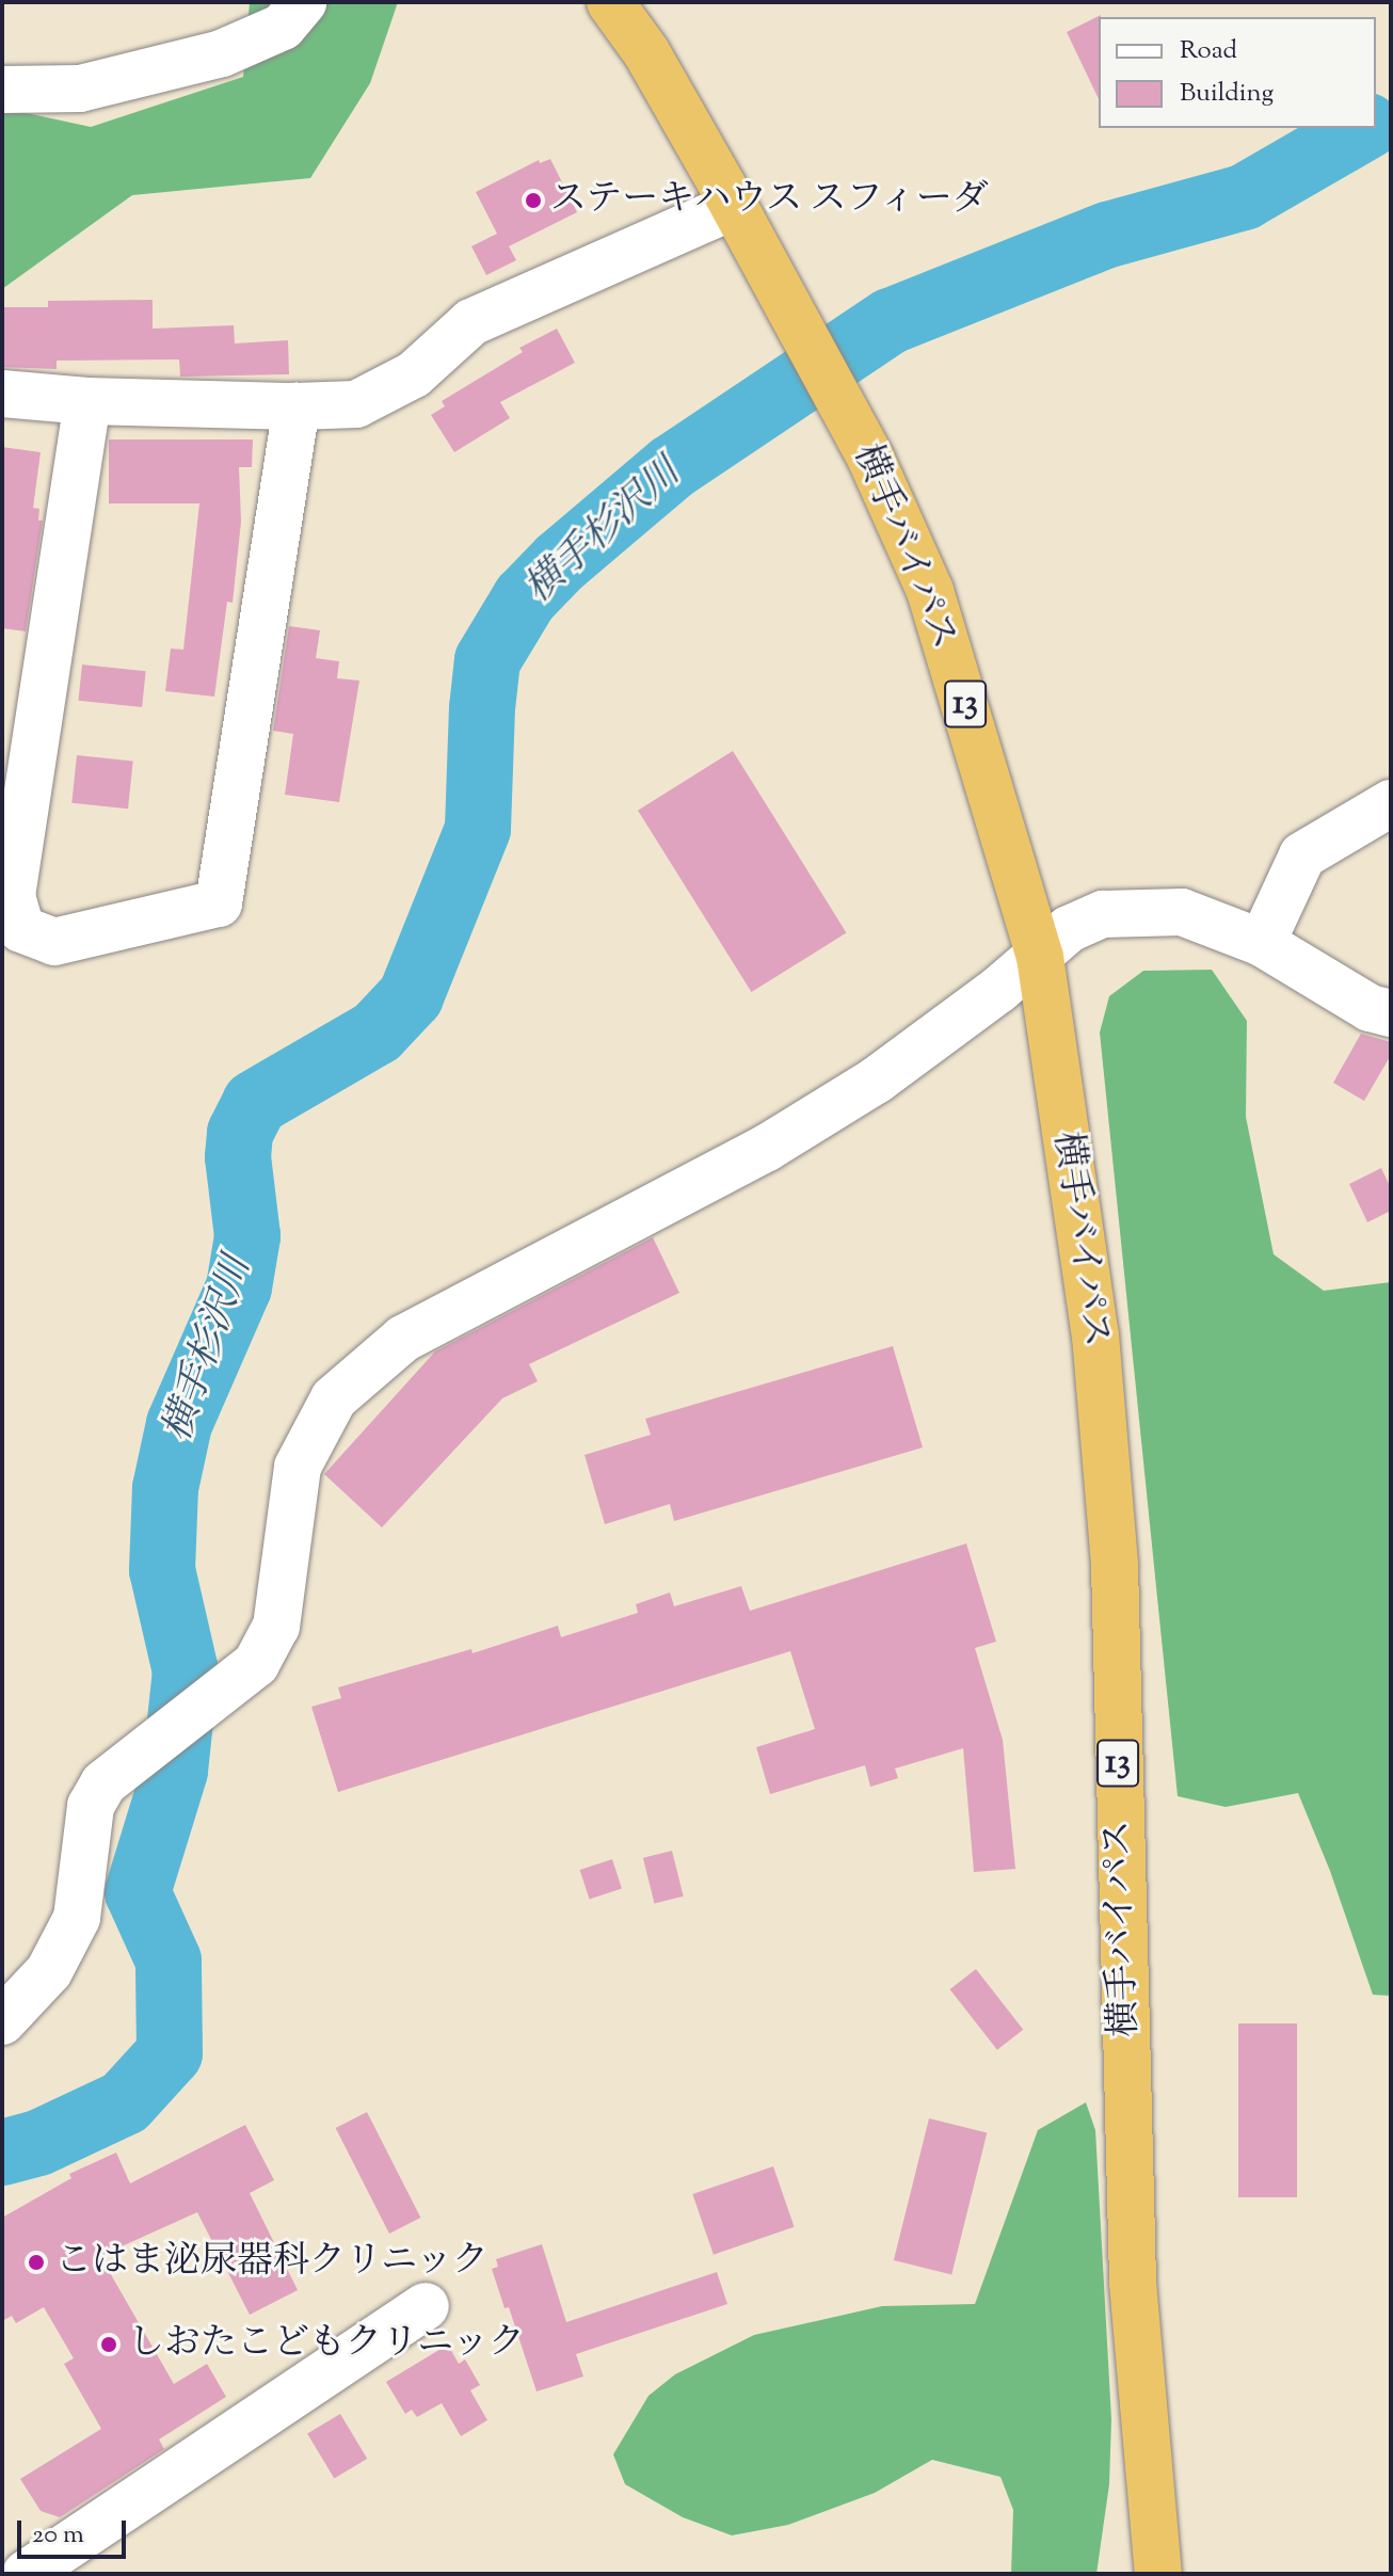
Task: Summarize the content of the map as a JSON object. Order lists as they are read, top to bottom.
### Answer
{
  "streets": {
    "highway": ["横手バイパス", "13"]
  },
  "water": ["横手杉沢川"],
  "places": ["ステーキハウス スフィーダ", "こはま泌尿器科クリニック", "しおたこどもクリニック"],
  "legend": ["Road", "Building"],
  "scale_bar": "20 m"
}
